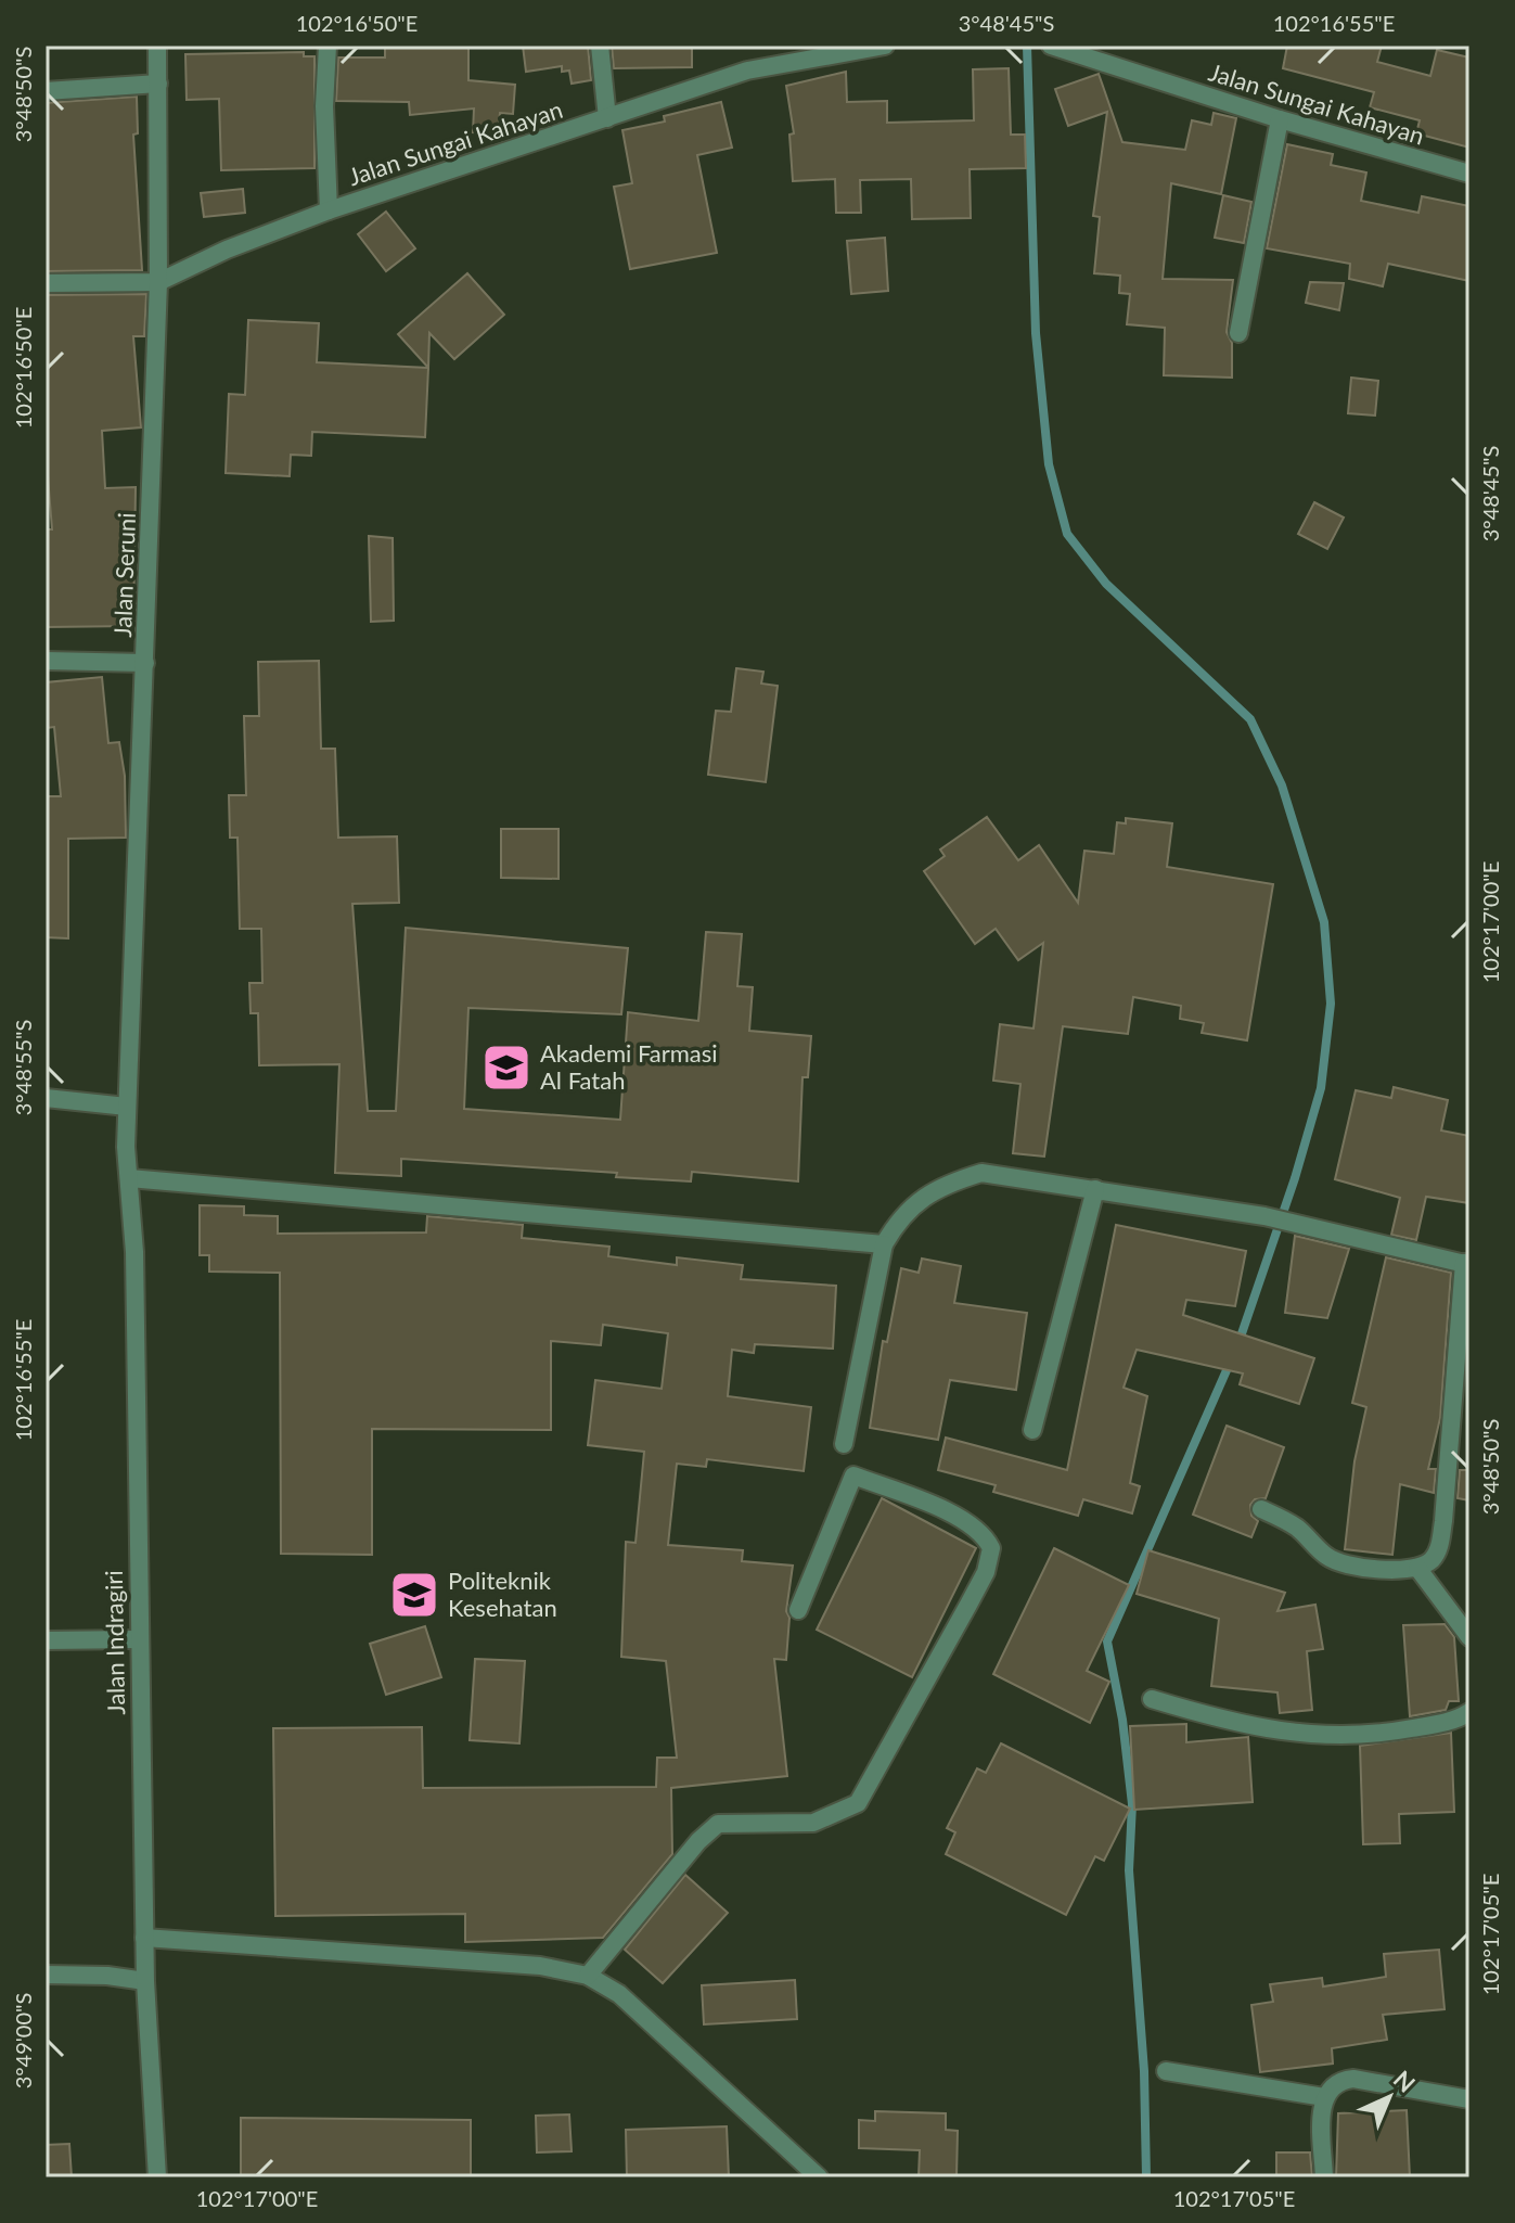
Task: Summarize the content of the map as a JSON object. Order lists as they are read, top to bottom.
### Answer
{
  "streets": {
    "street": ["Jalan Sungai Kahayan", "Jalan Seruni", "Jalan Indragiri"]
  },
  "crossings": [
    ["Jalan Sungai Kahayan", "Jalan Seruni"],
    ["Jalan Seruni", "Jalan Indragiri"]
  ],
  "places": {
    "school or university": ["Akademi Farmasi Al Fatah", "Politeknik Kesehatan"]
  },
  "north": "top right",
  "coordinates": [
    "102°16'50\"E",
    "3°48'45\"S",
    "102°16'55\"E",
    "3°48'50\"S",
    "102°17'00\"E",
    "3°48'55\"S",
    "102°17'05\"E",
    "3°49'00\"S"
  ]
}
